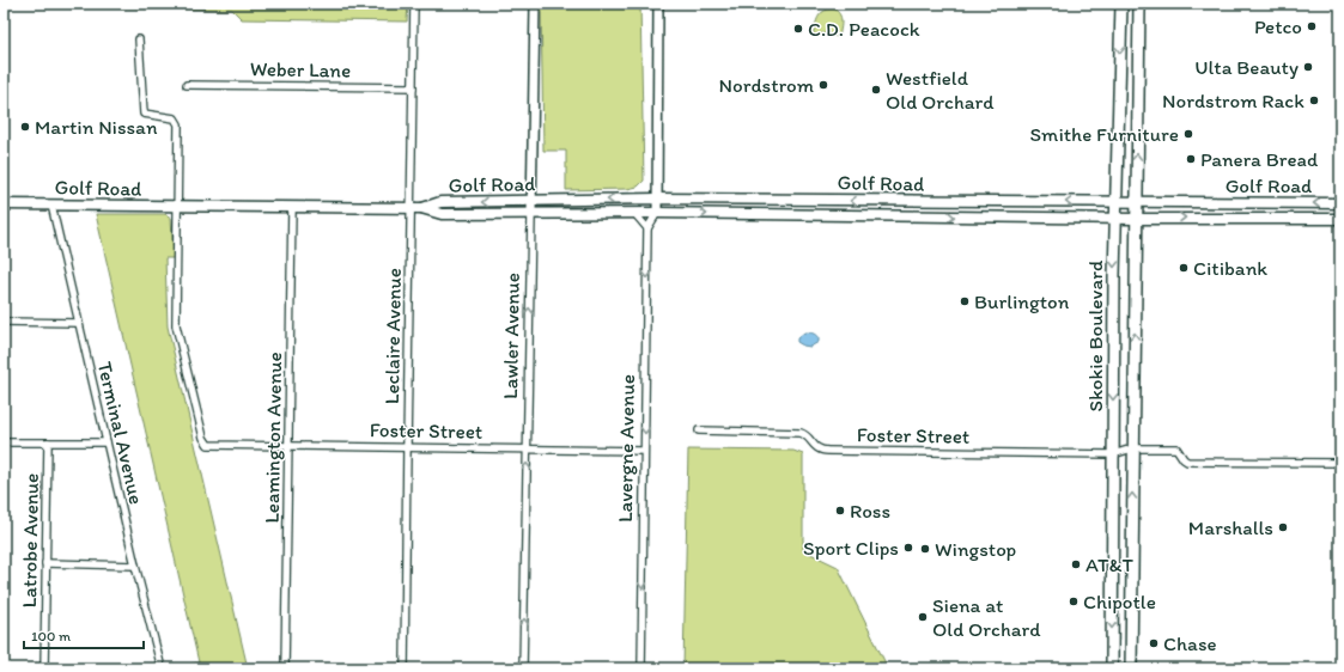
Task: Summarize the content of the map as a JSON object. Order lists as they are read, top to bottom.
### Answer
{
  "streets": {
    "main road": ["Golf Road", "Skokie Boulevard"],
    "street": [
      "Weber Lane",
      "Leclaire Avenue",
      "Lawler Avenue",
      "Foster Street",
      "Terminal Avenue",
      "Leamington Avenue",
      "Lavergne Avenue",
      "Latrobe Avenue"
    ]
  },
  "crossings": [
    ["Weber Lane", "Leclaire Avenue"],
    ["Golf Road", "Leclaire Avenue"],
    ["Golf Road", "Lawler Avenue"],
    ["Golf Road", "Skokie Boulevard"],
    ["Golf Road", "Foster Street"],
    ["Golf Road", "Terminal Avenue"],
    ["Golf Road", "Leamington Avenue"],
    ["Leclaire Avenue", "Foster Street"],
    ["Lawler Avenue", "Foster Street"],
    ["Skokie Boulevard", "Foster Street"],
    ["Foster Street", "Leamington Avenue"],
    ["Foster Street", "Lavergne Avenue"]
  ],
  "one_way": ["Lawler Avenue", "Lavergne Avenue"],
  "places": [
    "Petco",
    "C.D. Peacock",
    "Ulta Beauty",
    "Nordstrom",
    "Westfield Old Orchard",
    "Nordstrom Rack",
    "Martin Nissan",
    "Smithe Furniture",
    "Panera Bread",
    "Citibank",
    "Burlington",
    "Ross",
    "Marshalls",
    "Sport Clips",
    "Wingstop",
    "AT&T",
    "Chipotle",
    "Siena at Old Orchard",
    "Chase"
  ],
  "scale_bar": "100 m"
}
